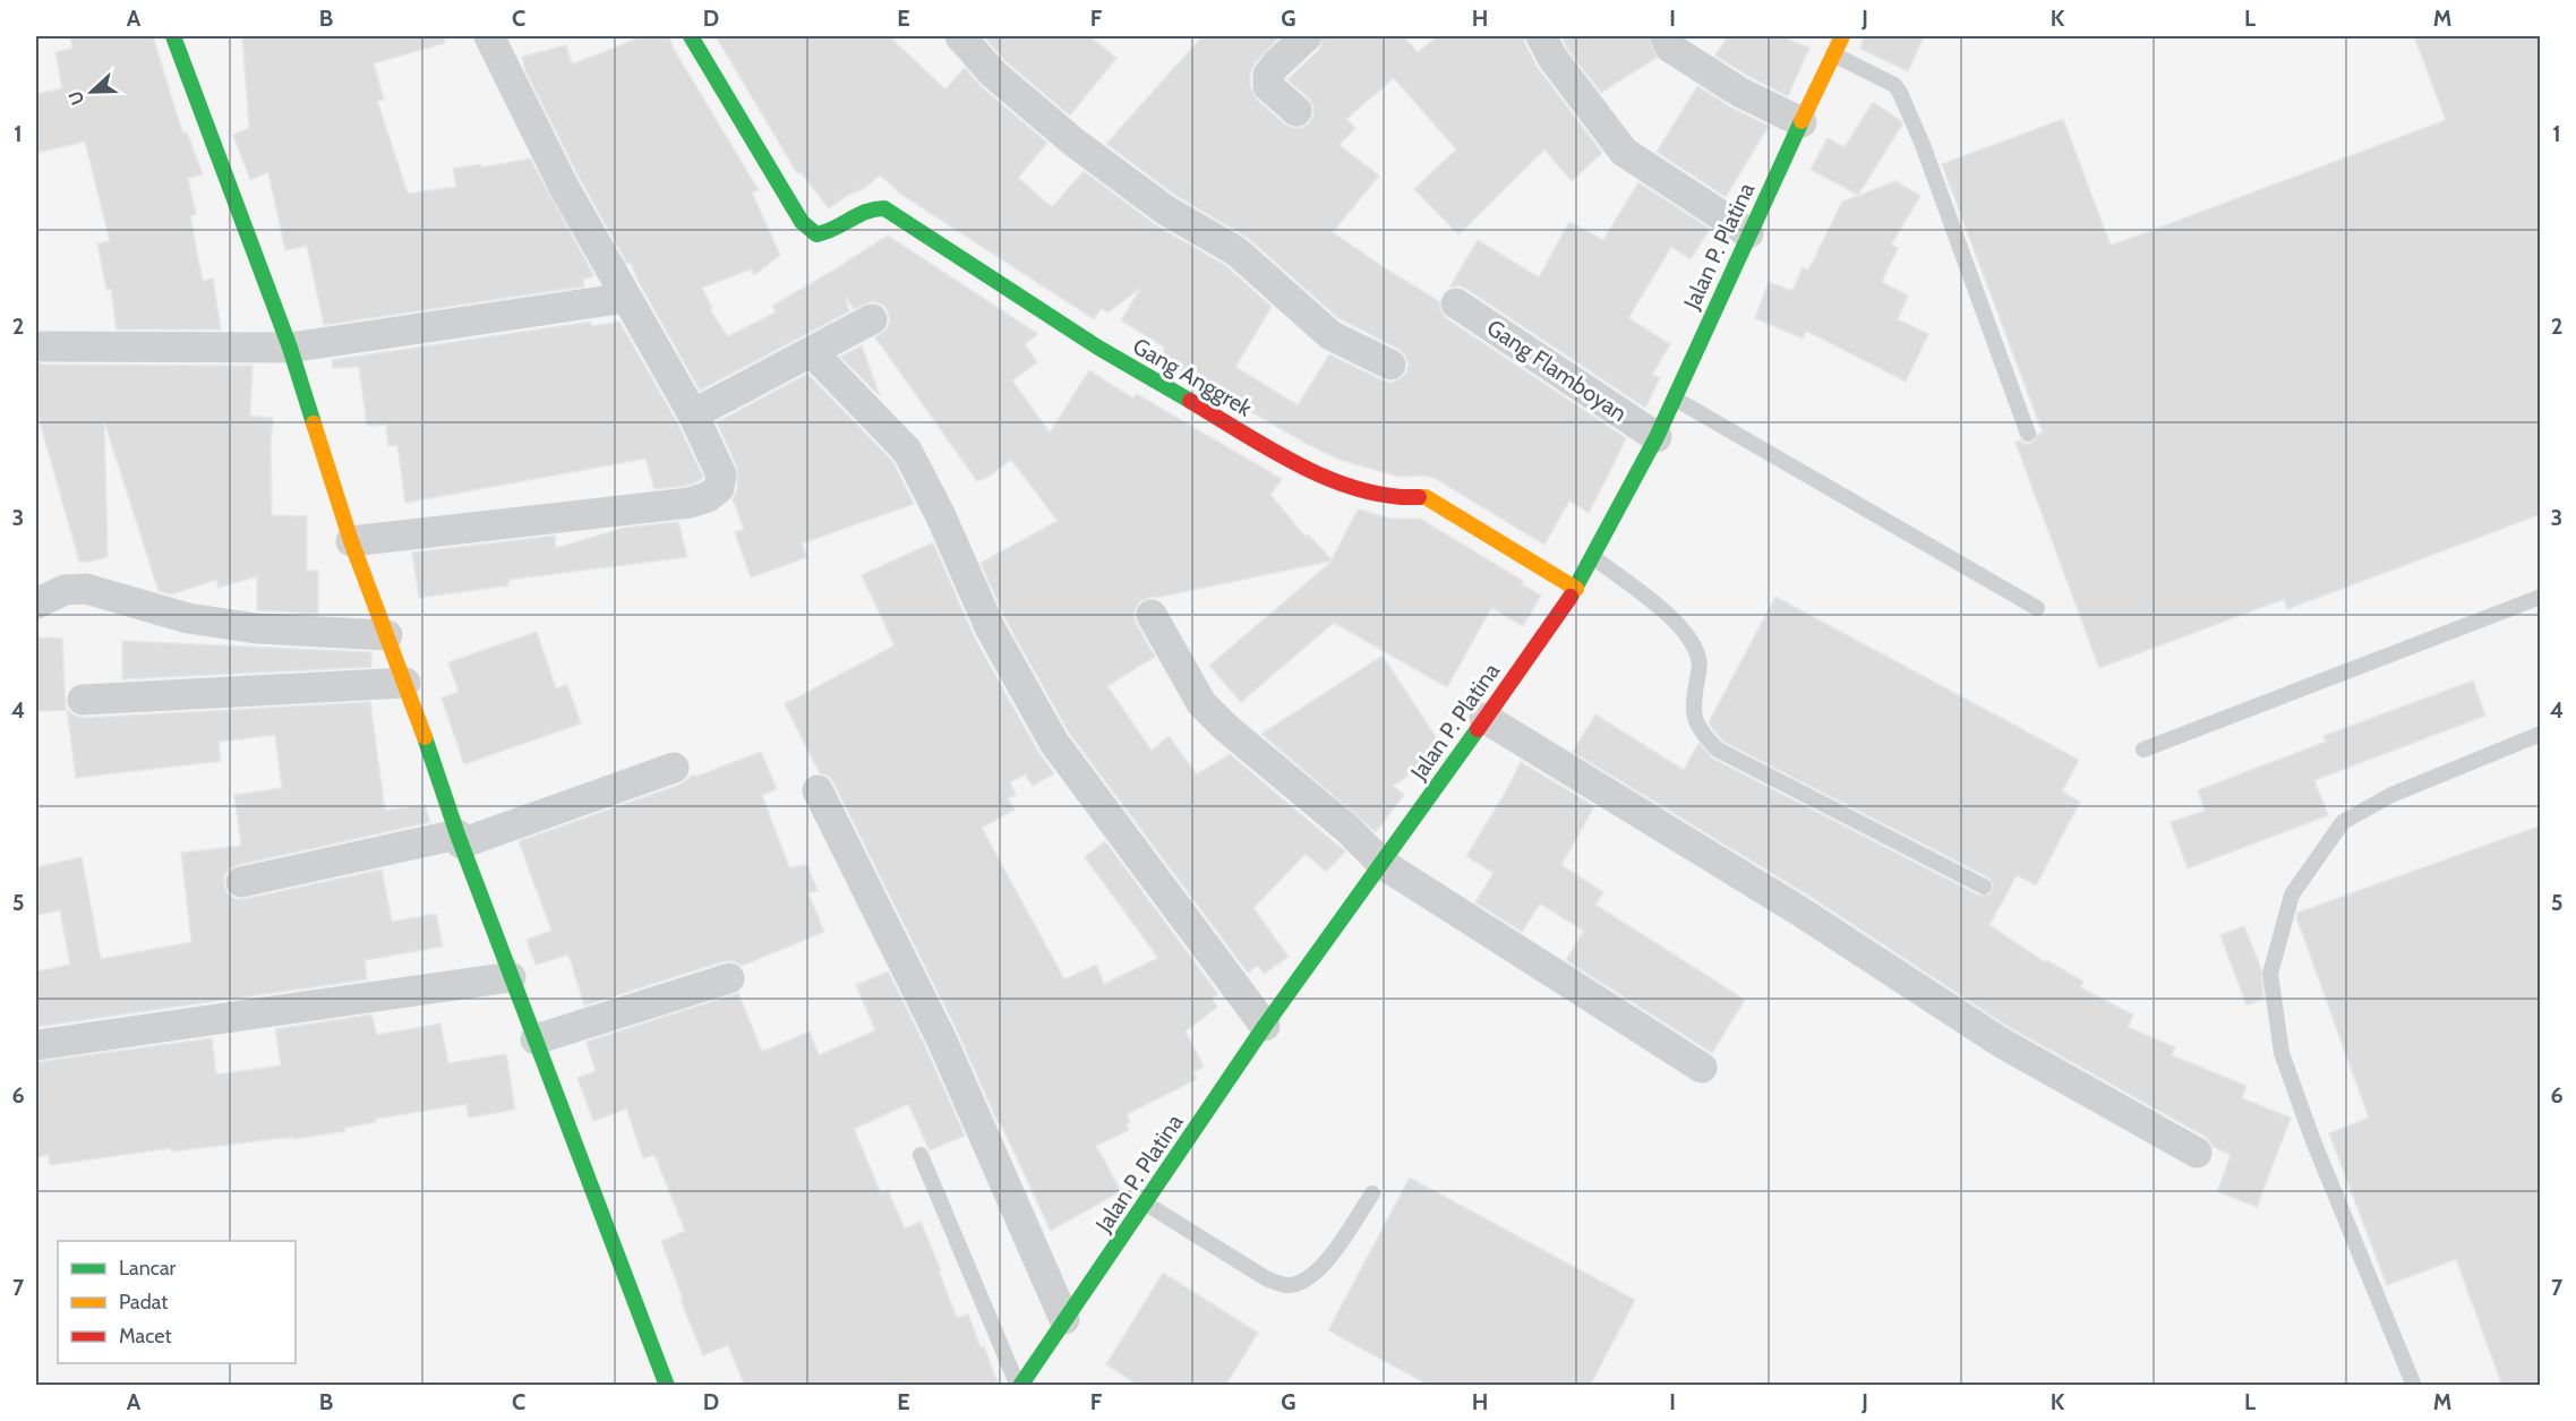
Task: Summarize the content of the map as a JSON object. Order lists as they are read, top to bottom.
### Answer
{
  "streets": {
    "street": ["Jalan P. Platina", "Gang Flamboyan", "Gang Anggrek"]
  },
  "crossings": [
    ["Jalan P. Platina", "Gang Flamboyan"],
    ["Jalan P. Platina", "Gang Anggrek"]
  ],
  "legend": ["Lancar", "Padat", "Macet"],
  "north": "left",
  "grid": {
    "columns": [
      "A",
      "B",
      "C",
      "D",
      "E",
      "F",
      "G",
      "H",
      "I",
      "J",
      "K",
      "L",
      "M"
    ],
    "rows": [
      "1",
      "2",
      "3",
      "4",
      "5",
      "6",
      "7"
    ]
  }
}
